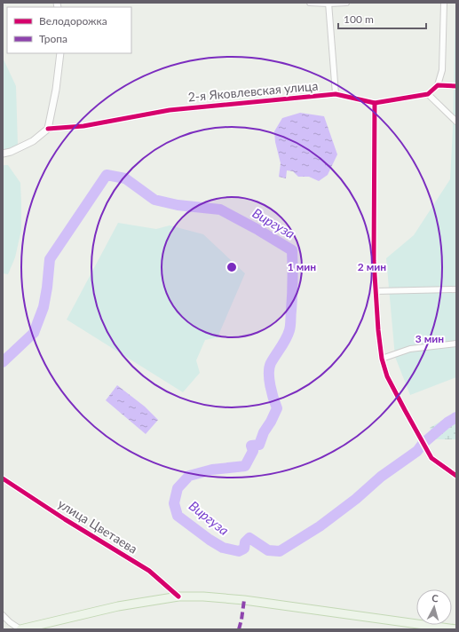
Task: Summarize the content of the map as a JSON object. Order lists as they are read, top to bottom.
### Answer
{
  "streets": {
    "street": ["2-я Яковлевская улица", "улица Цветаева"]
  },
  "water": ["Виргуза"],
  "legend": ["Велодорожка", "Тропа"],
  "scale_bar": "100 m",
  "north": "top",
  "rings": ["1 мин", "2 мин", "3 мин"]
}
